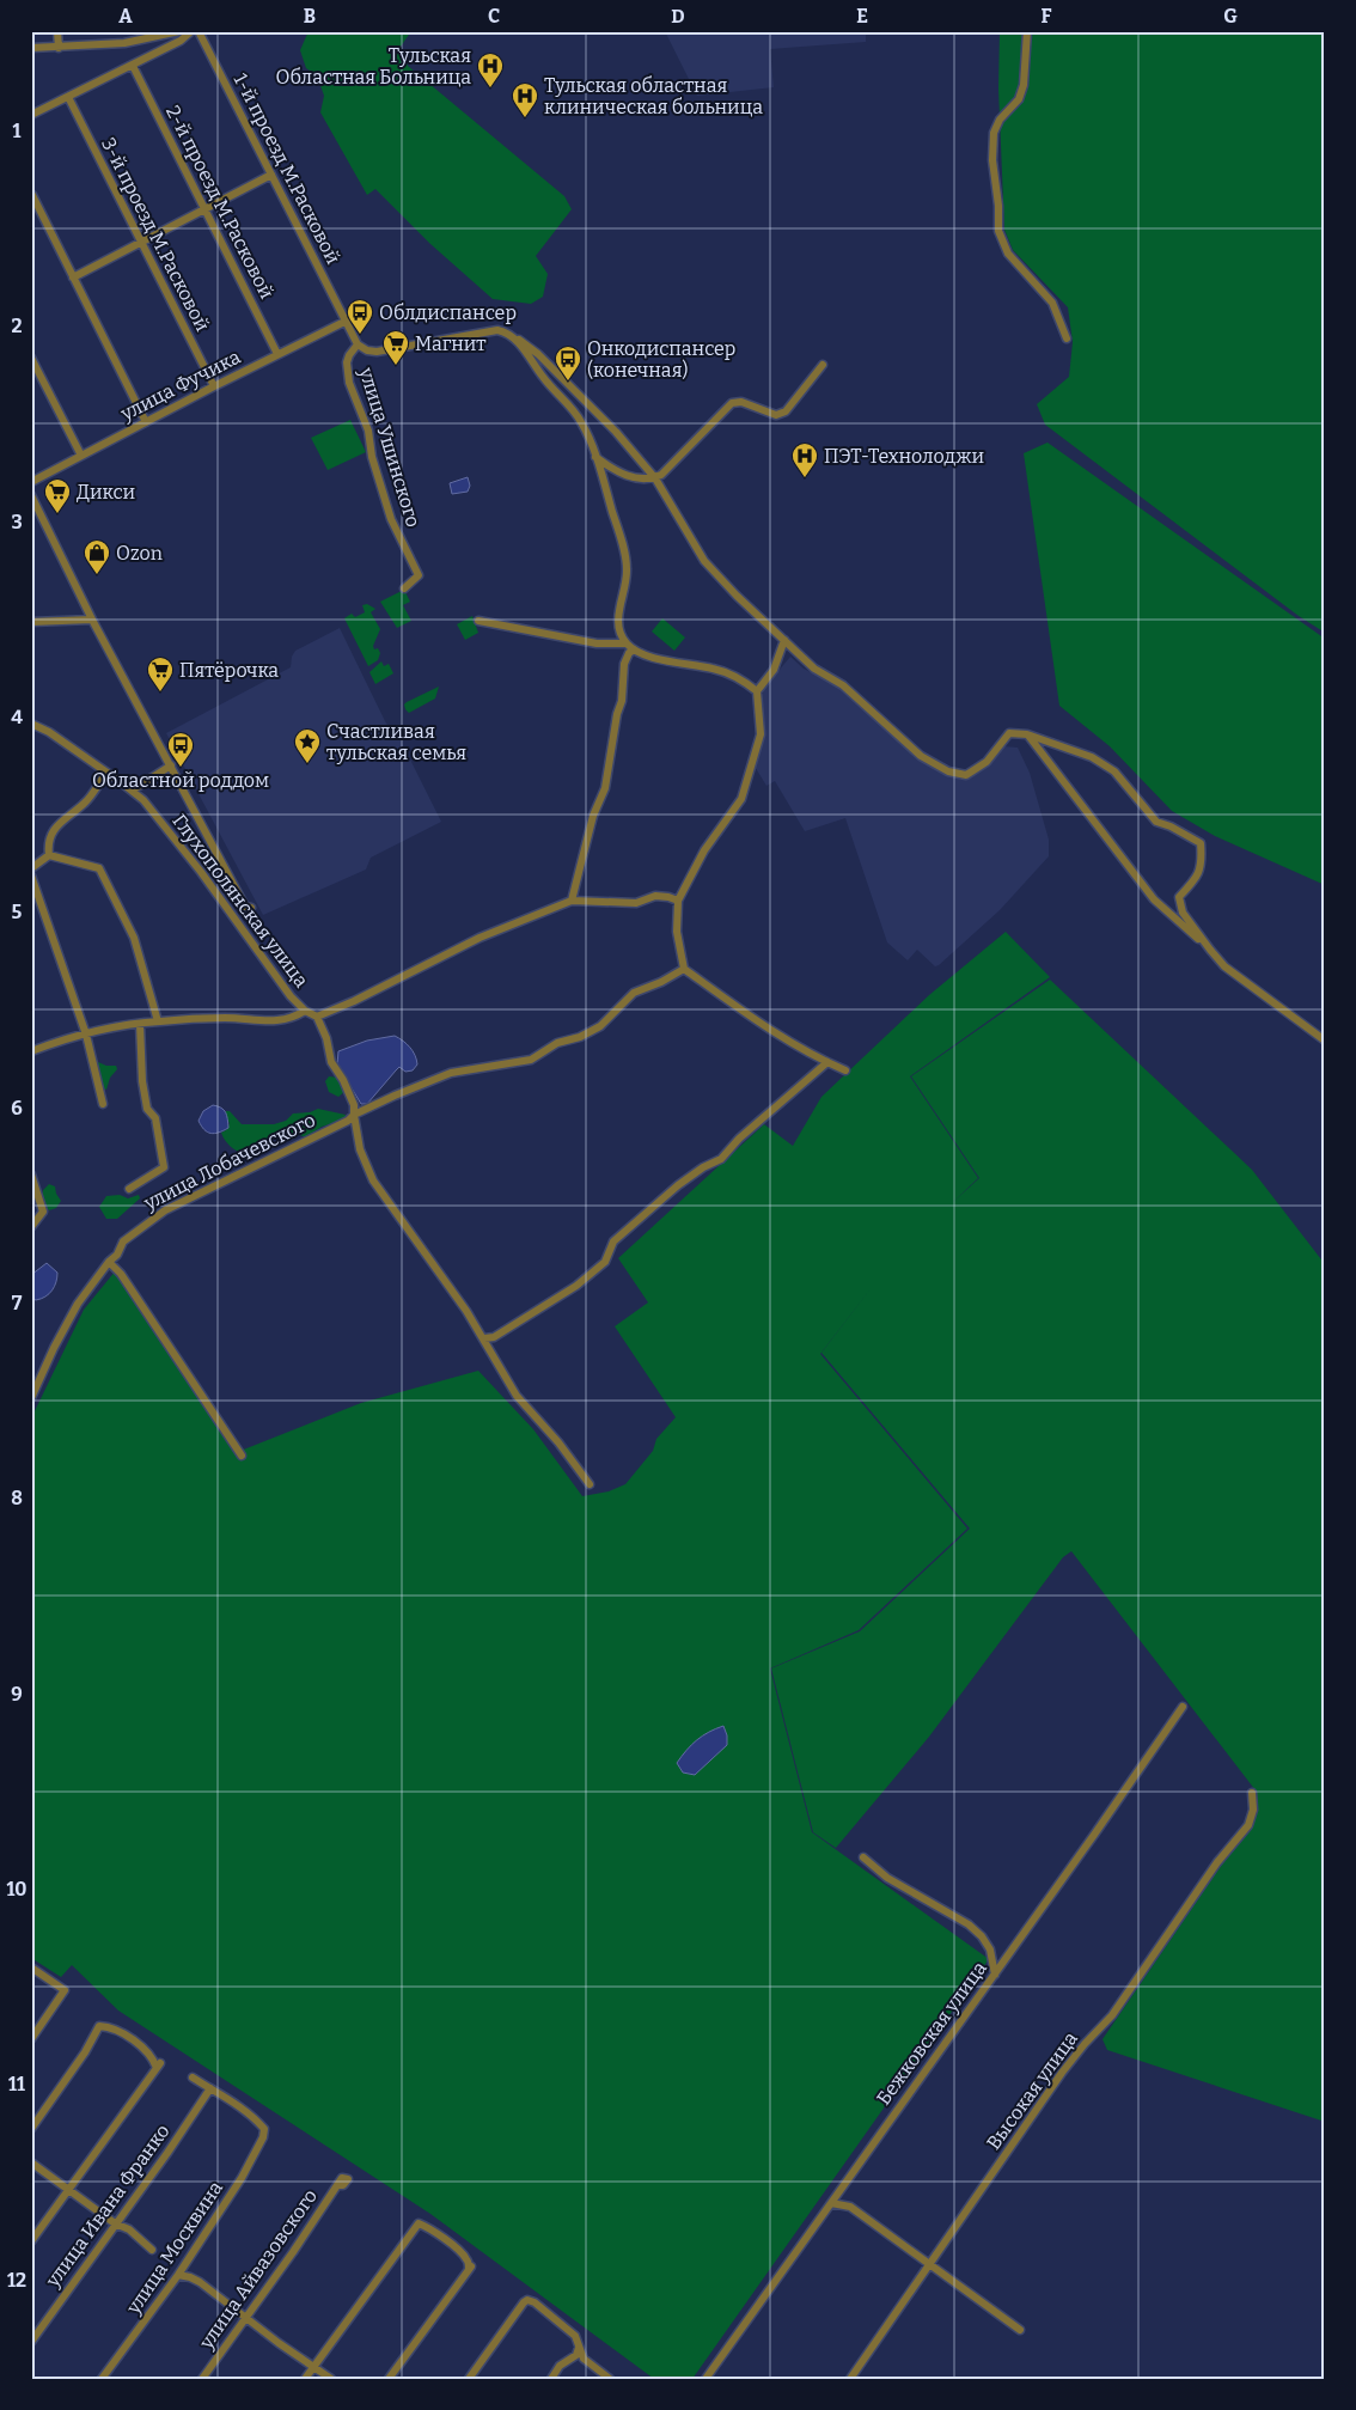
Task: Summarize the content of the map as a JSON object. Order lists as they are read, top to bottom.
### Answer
{
  "streets": {
    "street": [
      "1-й проезд М.Расковой",
      "2-й проезд М.Расковой",
      "3-й проезд М.Расковой",
      "улица Фучика",
      "улица Ушинского",
      "Глухополянская улица",
      "улица Лобачевского",
      "Бежковская улица",
      "Высокая улица",
      "улица Ивана Франко",
      "улица Москвина",
      "улица Айвазовского"
    ]
  },
  "crossings": [
    ["1-й проезд М.Расковой", "улица Фучика"],
    ["1-й проезд М.Расковой", "улица Ушинского"],
    ["2-й проезд М.Расковой", "улица Фучика"],
    ["3-й проезд М.Расковой", "улица Фучика"],
    ["улица Фучика", "улица Ушинского"],
    ["улица Ивана Франко", "улица Москвина"]
  ],
  "places": {
    "hospital": ["Тульская Областная Больница", "Тульская областная клиническая больница", "ПЭТ-Технолоджи"],
    "bus stop": ["Облдиспансер", "Онкодиспансер (конечная)", "Областной роддом"],
    "supermarket": ["Магнит", "Дикси", "Пятёрочка"],
    "shop": ["Ozon"],
    "place": ["Счастливая тульская семья"]
  },
  "grid": {
    "columns": [
      "A",
      "B",
      "C",
      "D",
      "E",
      "F",
      "G"
    ],
    "rows": [
      "1",
      "2",
      "3",
      "4",
      "5",
      "6",
      "7",
      "8",
      "9",
      "10",
      "11",
      "12"
    ]
  }
}
